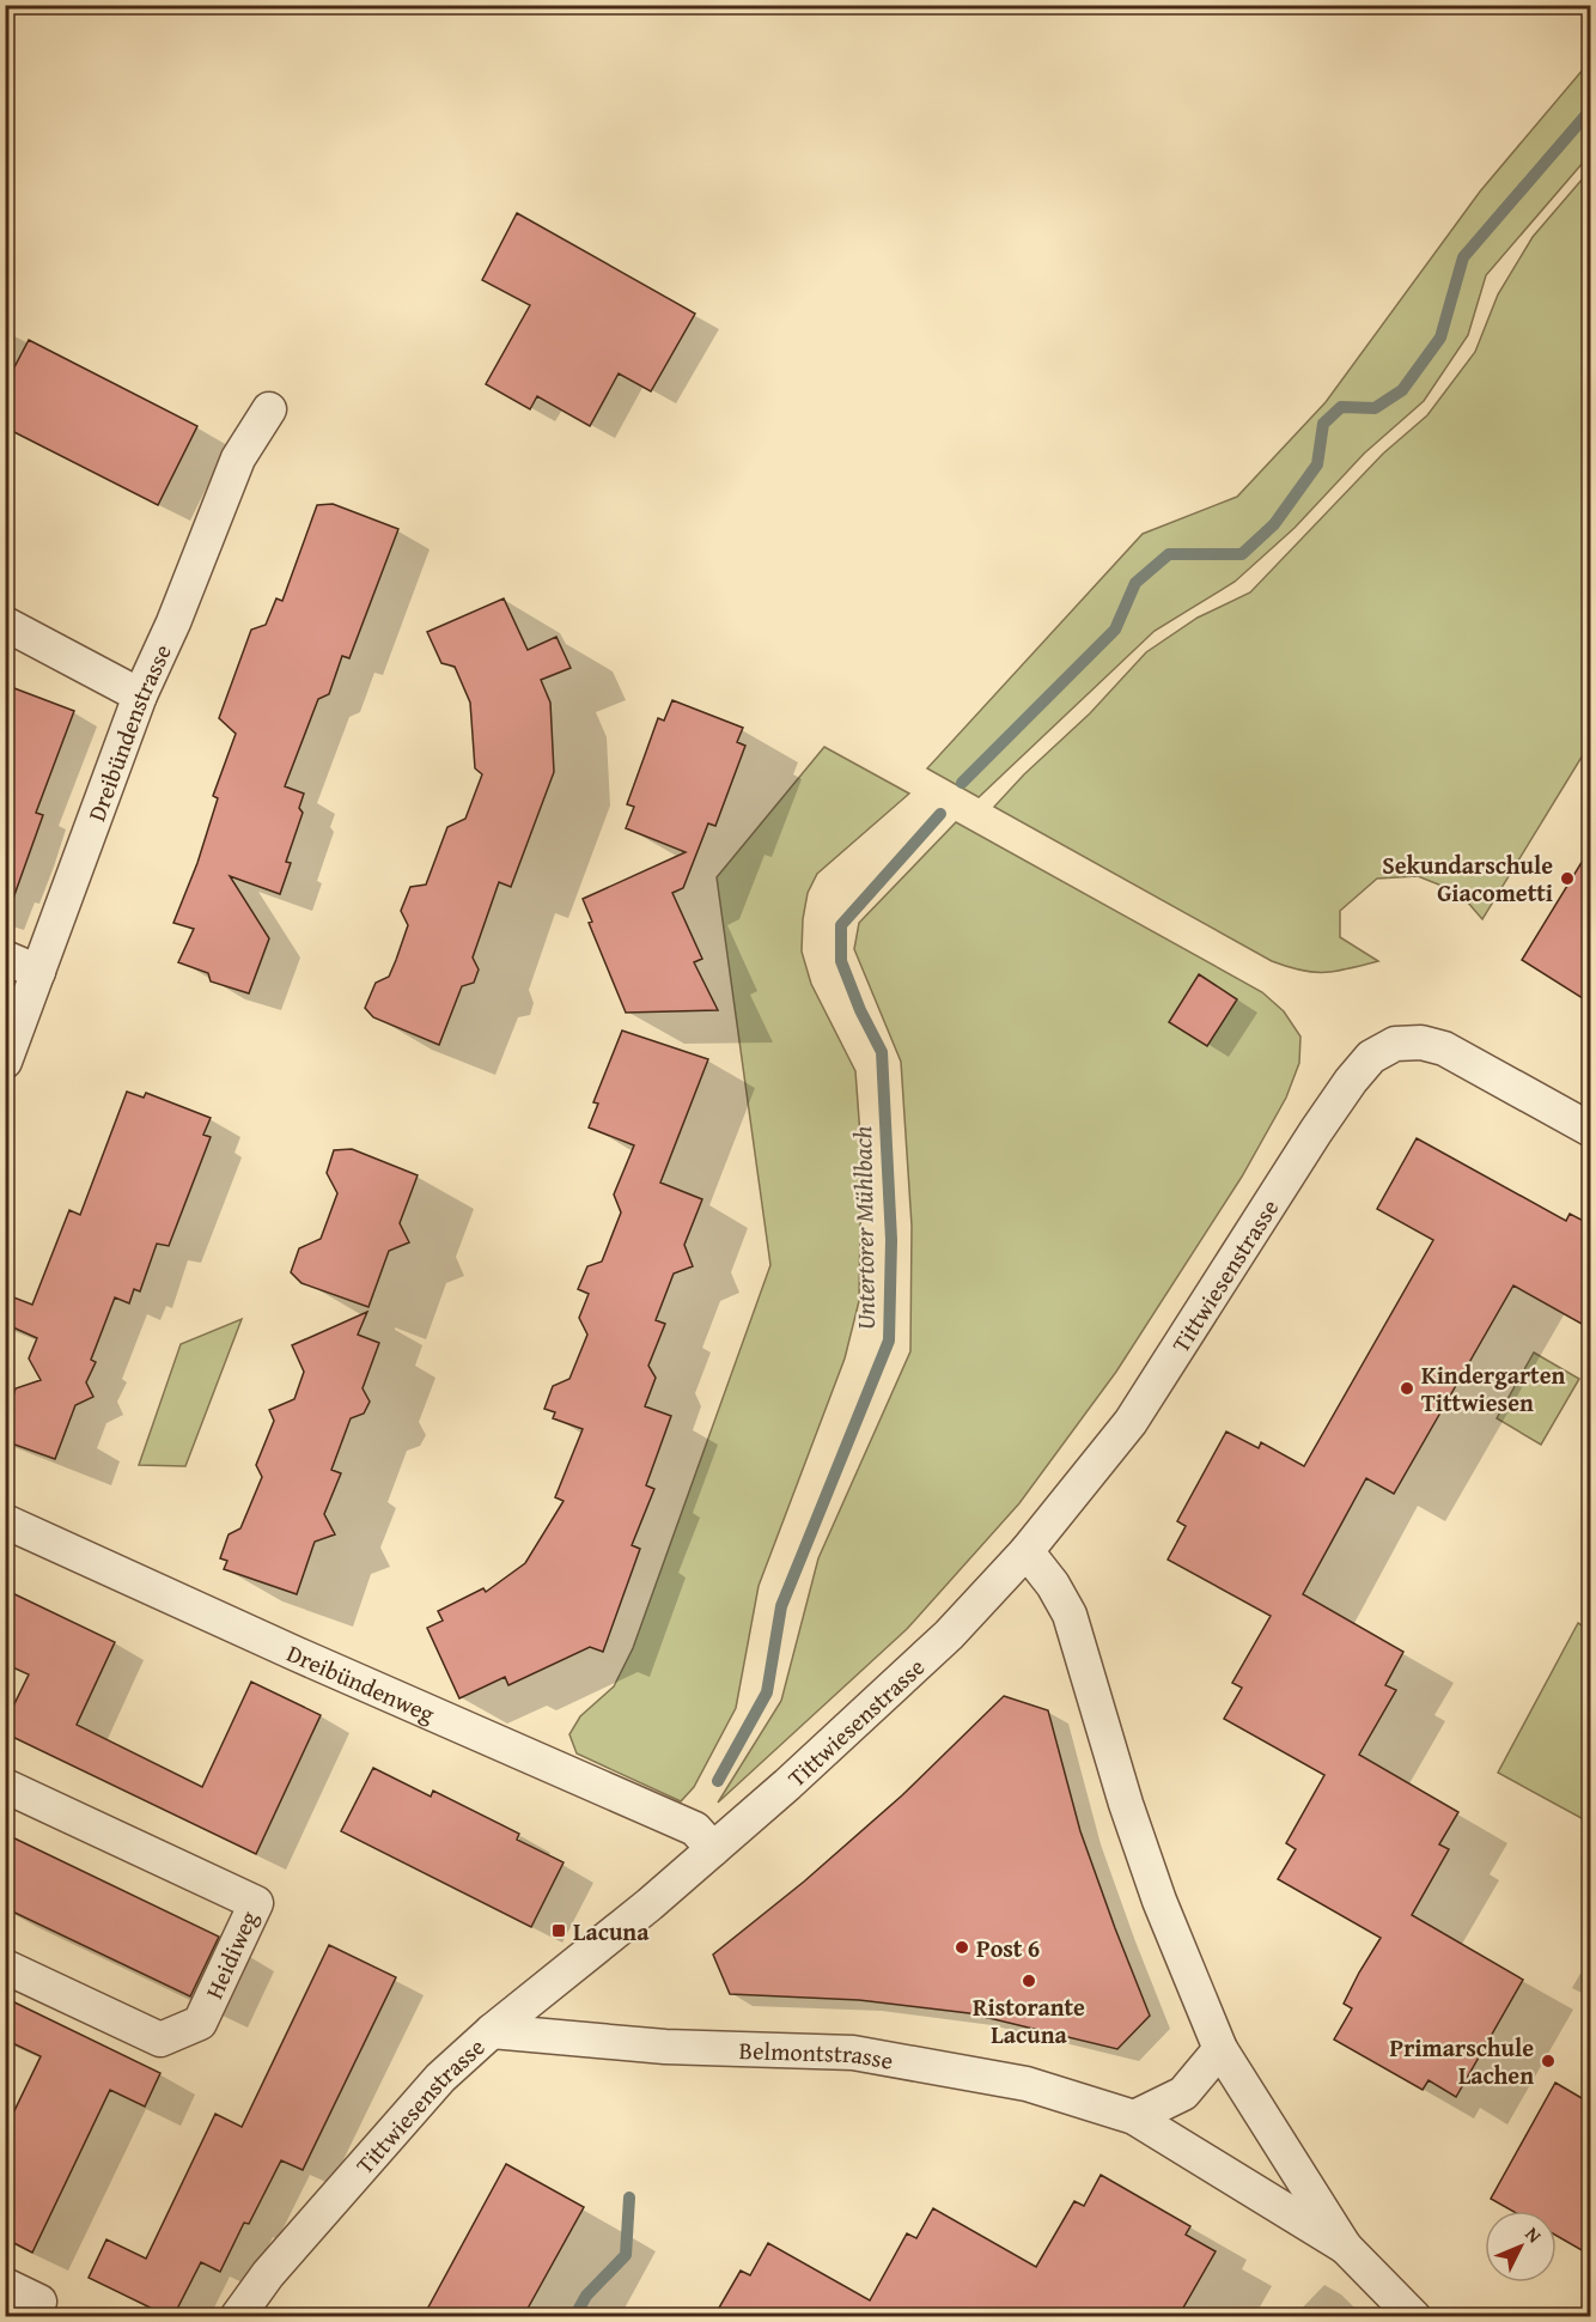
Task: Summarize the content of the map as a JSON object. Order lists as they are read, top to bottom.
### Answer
{
  "streets": {
    "street": [
      "Dreibündenstrasse",
      "Tittwiesenstrasse",
      "Dreibündenweg",
      "Heidiweg",
      "Belmontstrasse"
    ]
  },
  "crossings": [
    ["Tittwiesenstrasse", "Dreibündenweg"],
    ["Tittwiesenstrasse", "Belmontstrasse"]
  ],
  "water": ["Untertorer Mühlbach"],
  "places": {
    "other": [
      "Sekundarschule Giacometti",
      "Kindergarten Tittwiesen",
      "Post 6",
      "Ristorante Lacuna",
      "Primarschule Lachen"
    ],
    "transit": ["Lacuna"]
  },
  "north": "top right"
}
